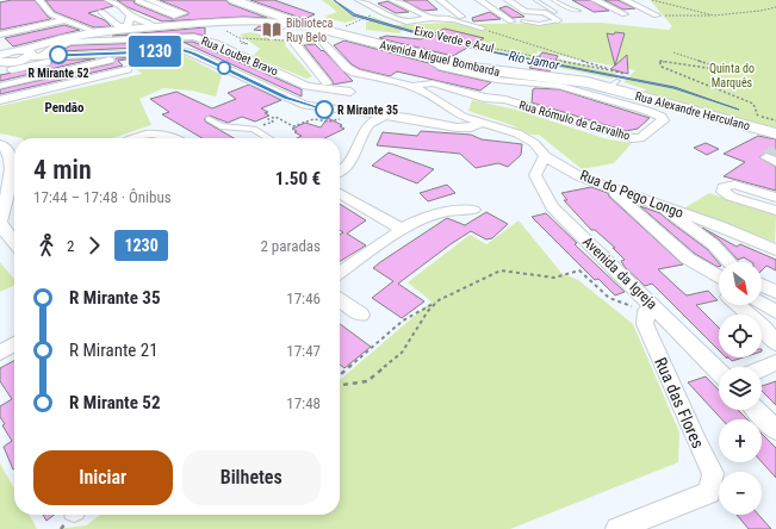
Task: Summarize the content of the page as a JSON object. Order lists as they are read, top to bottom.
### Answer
{
  "streets": {
    "main road": ["Avenida Miguel Bombarda", "Rua Alexandre Herculano"],
    "street": [
      "Rua Loubet Bravo",
      "Rua Rómulo de Carvalho",
      "Rua do Pego Longo",
      "Avenida da Igreja",
      "Rua das Flores"
    ],
    "path": ["Eixo Verde e Azul"]
  },
  "crossings": [
    ["Avenida Miguel Bombarda", "Rua Alexandre Herculano"],
    ["Avenida Miguel Bombarda", "Rua Rómulo de Carvalho"],
    ["Rua do Pego Longo", "Avenida da Igreja"],
    ["Avenida da Igreja", "Rua das Flores"]
  ],
  "districts": ["Pendão"],
  "water": ["Rio Jamor"],
  "parks": ["Quinta do Marquês"],
  "places": {
    "library": ["Biblioteca Ruy Belo"],
    "other": ["R Mirante 52", "R Mirante 35"]
  },
  "lines": ["bus line 1230"],
  "north": "bottom right",
  "page": {
    "on_map": "1230",
    "heading": ["4 min", "17:44 – 17:48 · Ônibus", "1.50 €"],
    "legs": ["2", "1230", "2 paradas"],
    "map_buttons": ["+", "−"],
    "list": [
      {
        "name": "R Mirante 35",
        "value": "17:46"
      },
      {
        "name": "R Mirante 21",
        "value": "17:47"
      },
      {
        "name": "R Mirante 52",
        "value": "17:48"
      }
    ],
    "buttons": ["Iniciar", "Bilhetes"]
  }
}
